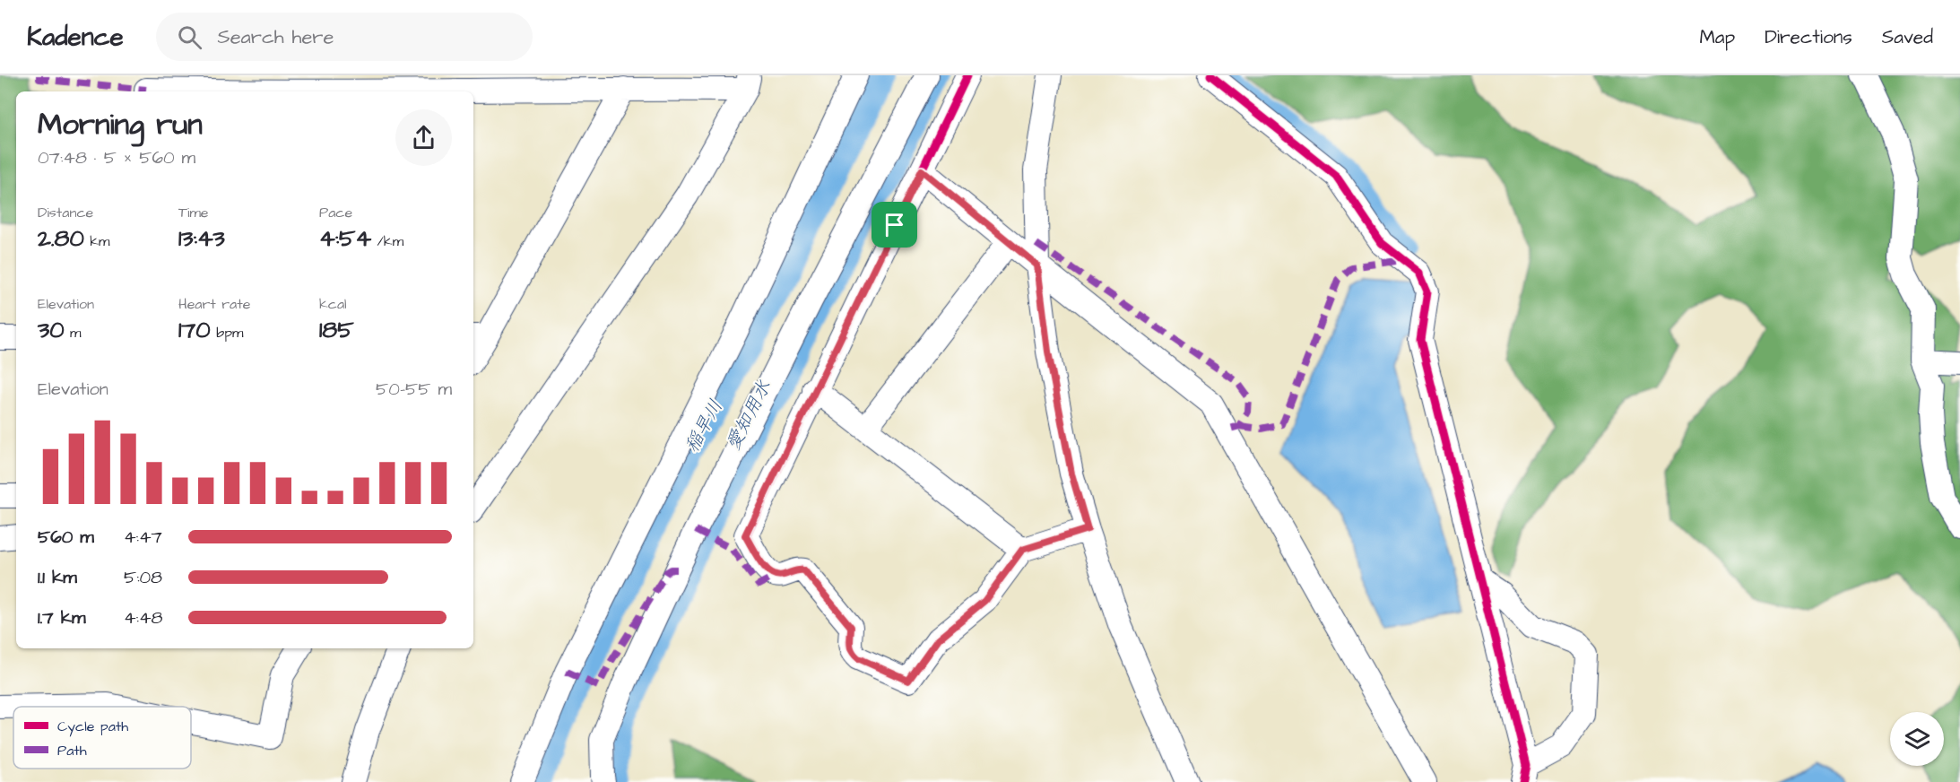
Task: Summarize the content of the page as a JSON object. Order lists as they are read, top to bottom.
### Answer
{
  "water": ["愛知用水", "稲早川"],
  "legend": ["Cycle path", "Path"],
  "page": {
    "header": "Kadence",
    "search": "Search here",
    "nav": ["Map", "Directions", "Saved"],
    "heading": ["Morning run", "07:48 · 5 × 560 m"],
    "stats": [
      ["Distance", "2.80 km"],
      ["Time", "13:43"],
      ["Pace", "4:54 /km"],
      ["Elevation", "30 m"],
      ["Heart rate", "170 bpm"],
      ["kcal", "185"]
    ],
    "chart": ["Elevation", "50–55 m"],
    "list": [
      {
        "name": "560 m",
        "note": "4:47"
      },
      {
        "name": "1.1 km",
        "note": "5:08"
      },
      {
        "name": "1.7 km",
        "note": "4:48"
      }
    ]
  }
}
